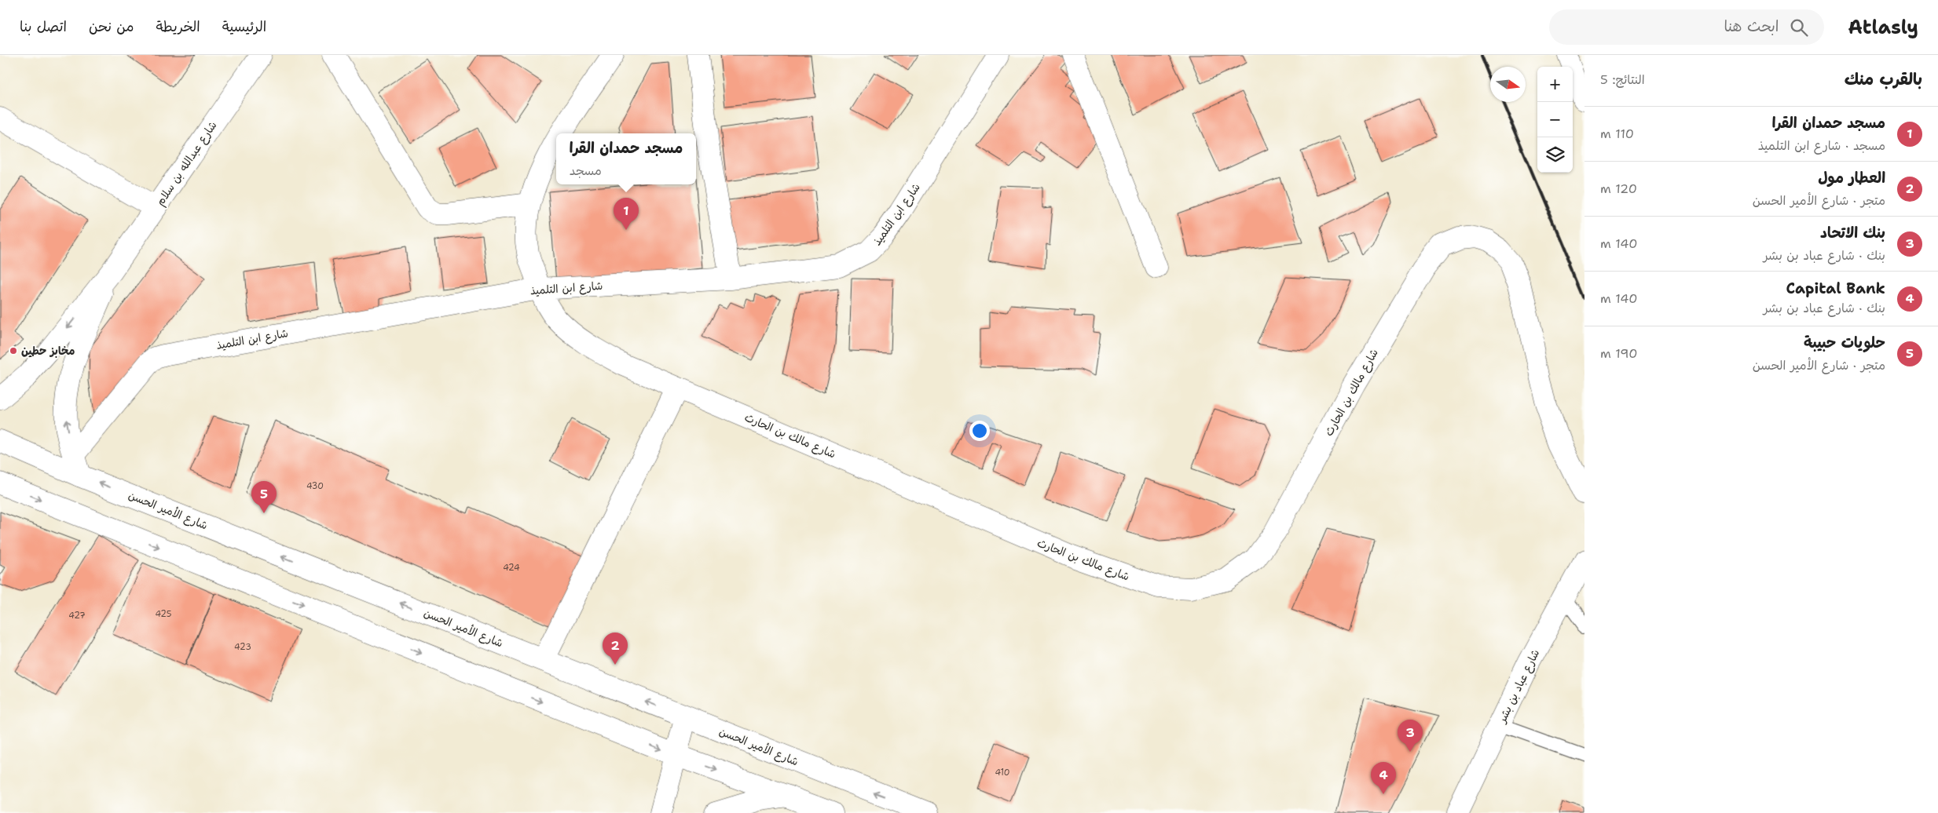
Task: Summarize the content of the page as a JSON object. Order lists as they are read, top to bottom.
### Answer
{
  "streets": {
    "main road": [
      "شارع عبدالله بن سلام",
      "شارع ابن التلميذ",
      "شارع مالك بن الحارث",
      "شارع الأمير الحسن",
      "شارع عباد بن بشر"
    ]
  },
  "crossings": [
    ["شارع عبدالله بن سلام", "شارع ابن التلميذ"],
    ["شارع عبدالله بن سلام", "شارع الأمير الحسن"],
    ["شارع ابن التلميذ", "شارع مالك بن الحارث"]
  ],
  "places": ["مخابز حطين"],
  "house_numbers": [
    "430",
    "424",
    "425",
    "427",
    "423",
    "410"
  ],
  "north": "right",
  "page": {
    "header": "Atlasly",
    "search": "ابحث هنا",
    "nav": [
      "الرئيسية",
      "الخريطة",
      "من نحن",
      "اتصل بنا"
    ],
    "heading": ["بالقرب منك", "النتائج: 5"],
    "map_buttons": ["+", "−"],
    "list": [
      {
        "mark": "1",
        "name": "مسجد حمدان القرا",
        "note": "مسجد · شارع ابن التلميذ",
        "value": "110 m"
      },
      {
        "mark": "2",
        "name": "العطار مول",
        "note": "متجر · شارع الأمير الحسن",
        "value": "120 m"
      },
      {
        "mark": "3",
        "name": "بنك الاتحاد",
        "note": "بنك · شارع عباد بن بشر",
        "value": "140 m"
      },
      {
        "mark": "4",
        "name": "Capital Bank",
        "note": "بنك · شارع عباد بن بشر",
        "value": "140 m"
      },
      {
        "mark": "5",
        "name": "حلويات حبيبة",
        "note": "متجر · شارع الأمير الحسن",
        "value": "190 m"
      }
    ],
    "popup": ["مسجد حمدان القرا", "مسجد"],
    "pins": [
      "1",
      "5",
      "2",
      "3",
      "4"
    ]
  }
}
